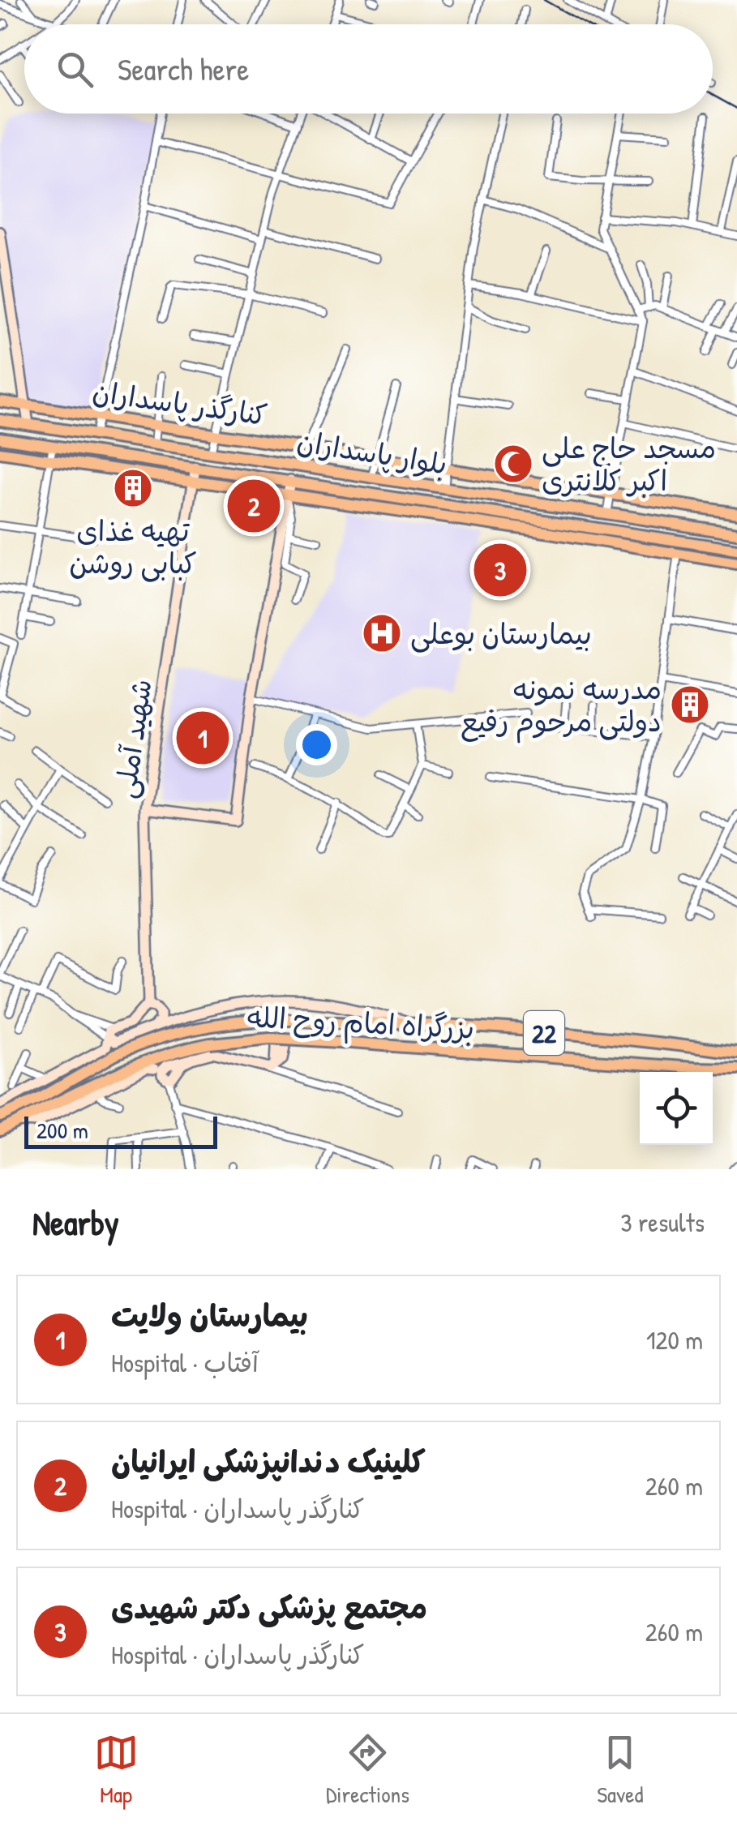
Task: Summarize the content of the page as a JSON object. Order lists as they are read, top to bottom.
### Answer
{
  "streets": {
    "main road": [
      "کنارگذر پاسداران",
      "بلوار پاسداران",
      "شهید آملی",
      "بزرگراه امام روح الله",
      "22"
    ]
  },
  "crossings": [
    ["بلوار پاسداران", "شهید آملی"]
  ],
  "places": {
    "mosque": ["مسجد حاج علی اکبر کلانتری"],
    "building": ["تهیه غذای کبابی روشن", "مدرسه نمونه دولتی مرحوم رفیع"],
    "hospital": ["بیمارستان بوعلی"]
  },
  "scale_bar": "200 m",
  "page": {
    "search": "Search here",
    "pins": ["2", "3", "1"],
    "scale": "200 m",
    "heading": ["Nearby", "3 results"],
    "list": [
      {
        "mark": "1",
        "name": "بیمارستان ولایت",
        "note": "Hospital · آفتاب",
        "value": "120 m"
      },
      {
        "mark": "2",
        "name": "کلینیک دندانپزشکی ایرانیان",
        "note": "Hospital · کنارگذر پاسداران",
        "value": "260 m"
      },
      {
        "mark": "3",
        "name": "مجتمع پزشکی دکتر شهیدی",
        "note": "Hospital · کنارگذر پاسداران",
        "value": "260 m"
      }
    ],
    "nav": ["Map", "Directions", "Saved"]
  }
}
